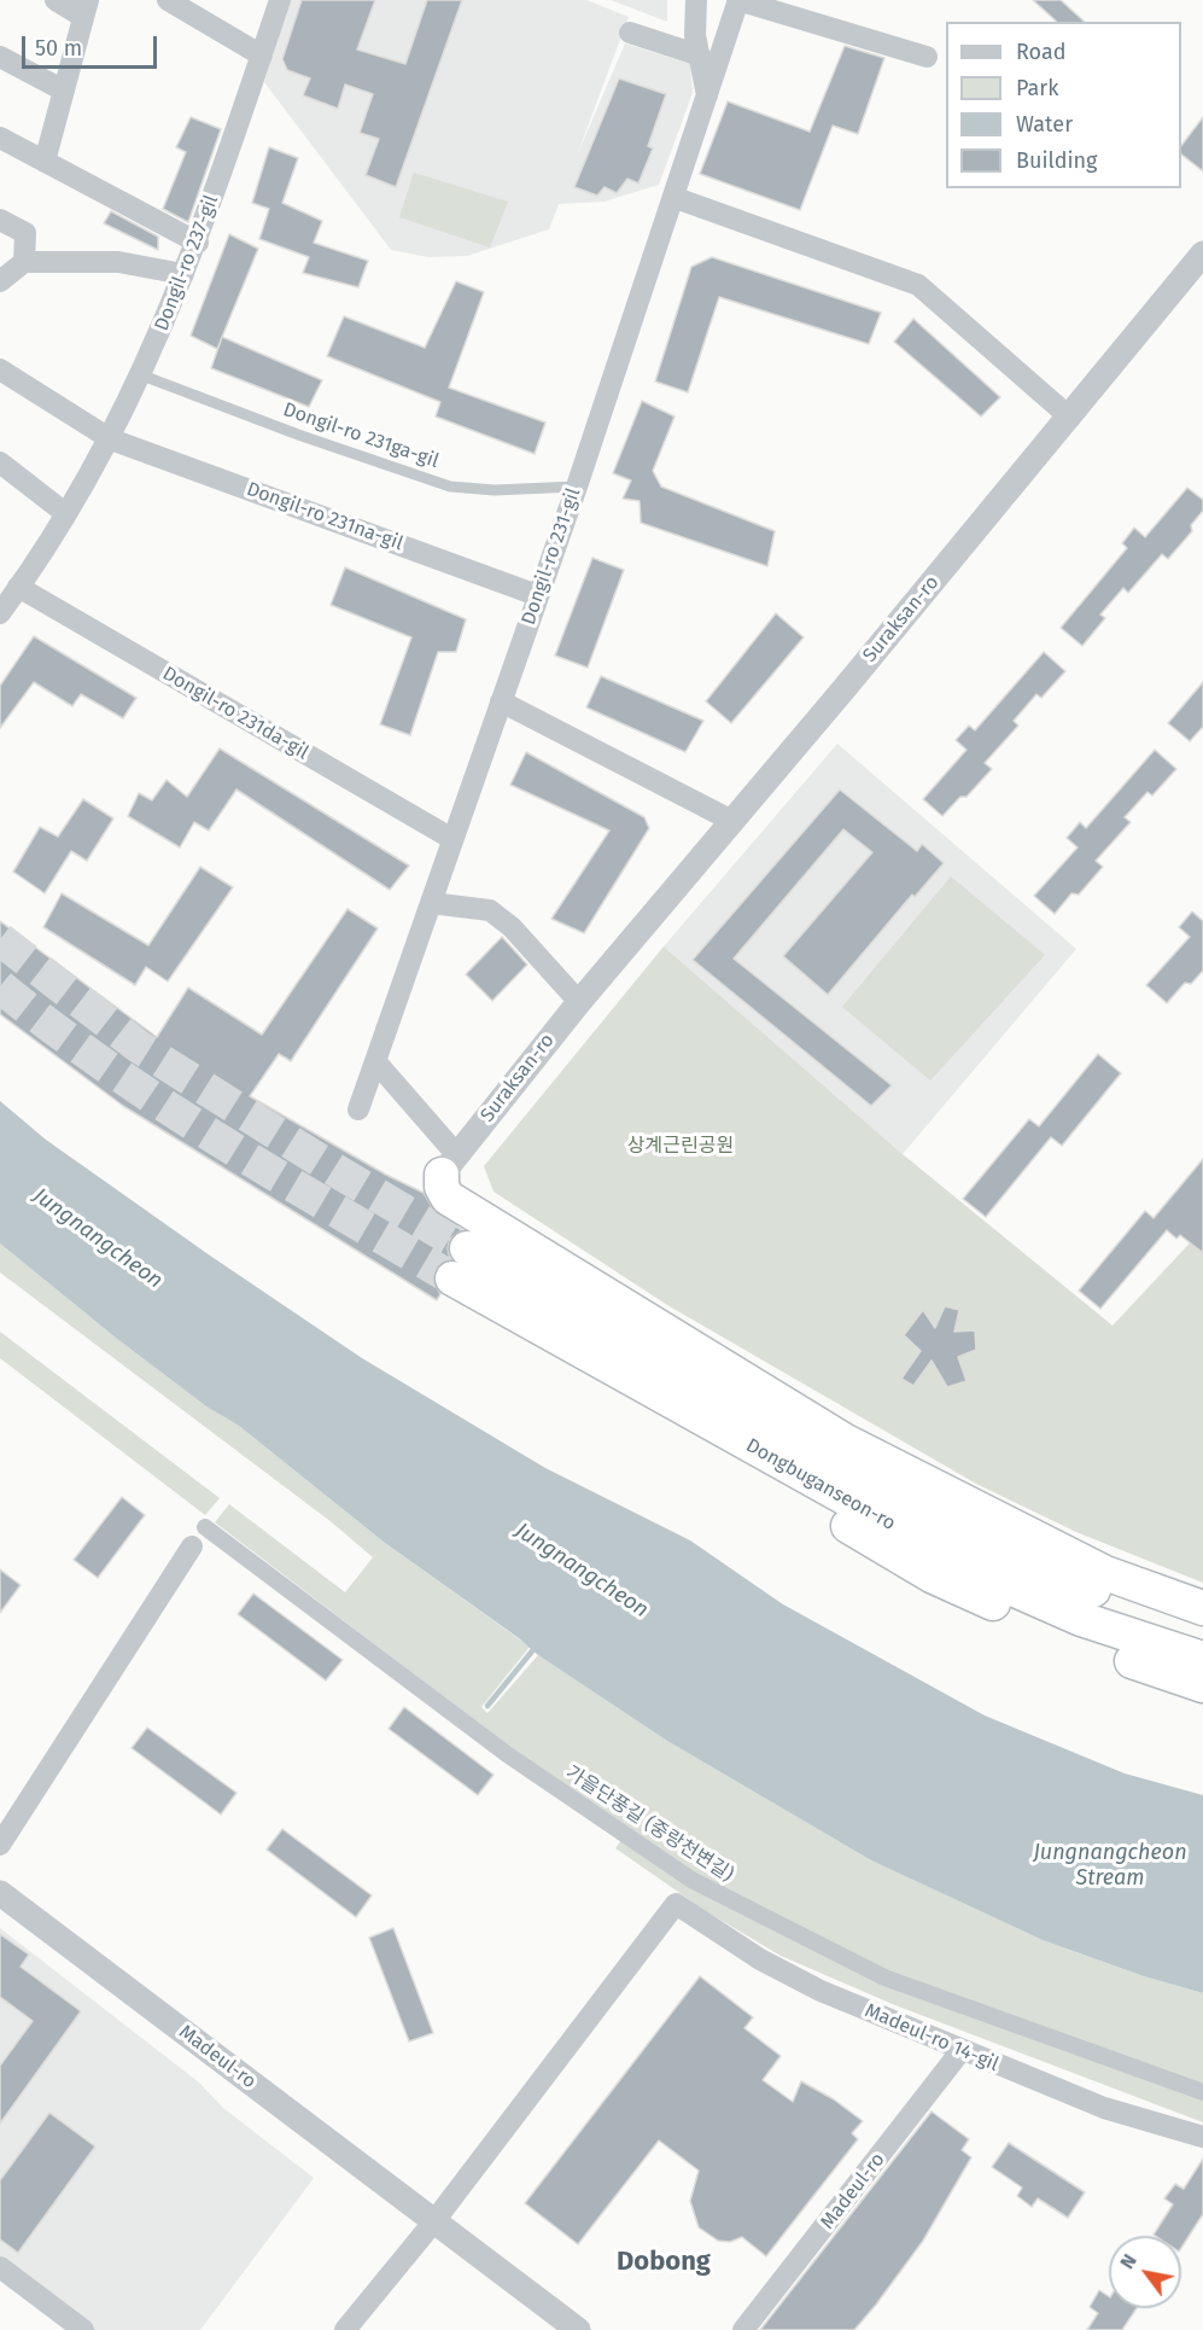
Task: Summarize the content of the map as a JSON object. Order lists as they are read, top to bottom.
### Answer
{
  "streets": {
    "highway": ["Dongbuganseon-ro"],
    "street": [
      "Dongil-ro 237-gil",
      "Dongil-ro 231na-gil",
      "Dongil-ro 231-gil",
      "Suraksan-ro",
      "Dongil-ro 231da-gil",
      "가을단풍길 (중랑천변길)",
      "Madeul-ro 14-gil",
      "Madeul-ro"
    ],
    "lane": ["Dongil-ro 231ga-gil"]
  },
  "crossings": [
    ["Dongil-ro 237-gil", "Dongil-ro 231ga-gil"],
    ["Dongil-ro 237-gil", "Dongil-ro 231na-gil"],
    ["Dongil-ro 237-gil", "Dongil-ro 231da-gil"],
    ["Dongil-ro 231ga-gil", "Dongil-ro 231-gil"],
    ["Dongil-ro 231na-gil", "Dongil-ro 231-gil"],
    ["Dongil-ro 231-gil", "Dongil-ro 231da-gil"],
    ["Madeul-ro 14-gil", "Madeul-ro"]
  ],
  "districts": ["Dobong"],
  "water": ["Jungnangcheon", "Jungnangcheon Stream"],
  "parks": ["상계근린공원"],
  "legend": [
    "Road",
    "Park",
    "Water",
    "Building"
  ],
  "scale_bar": "50 m",
  "north": "top left"
}
